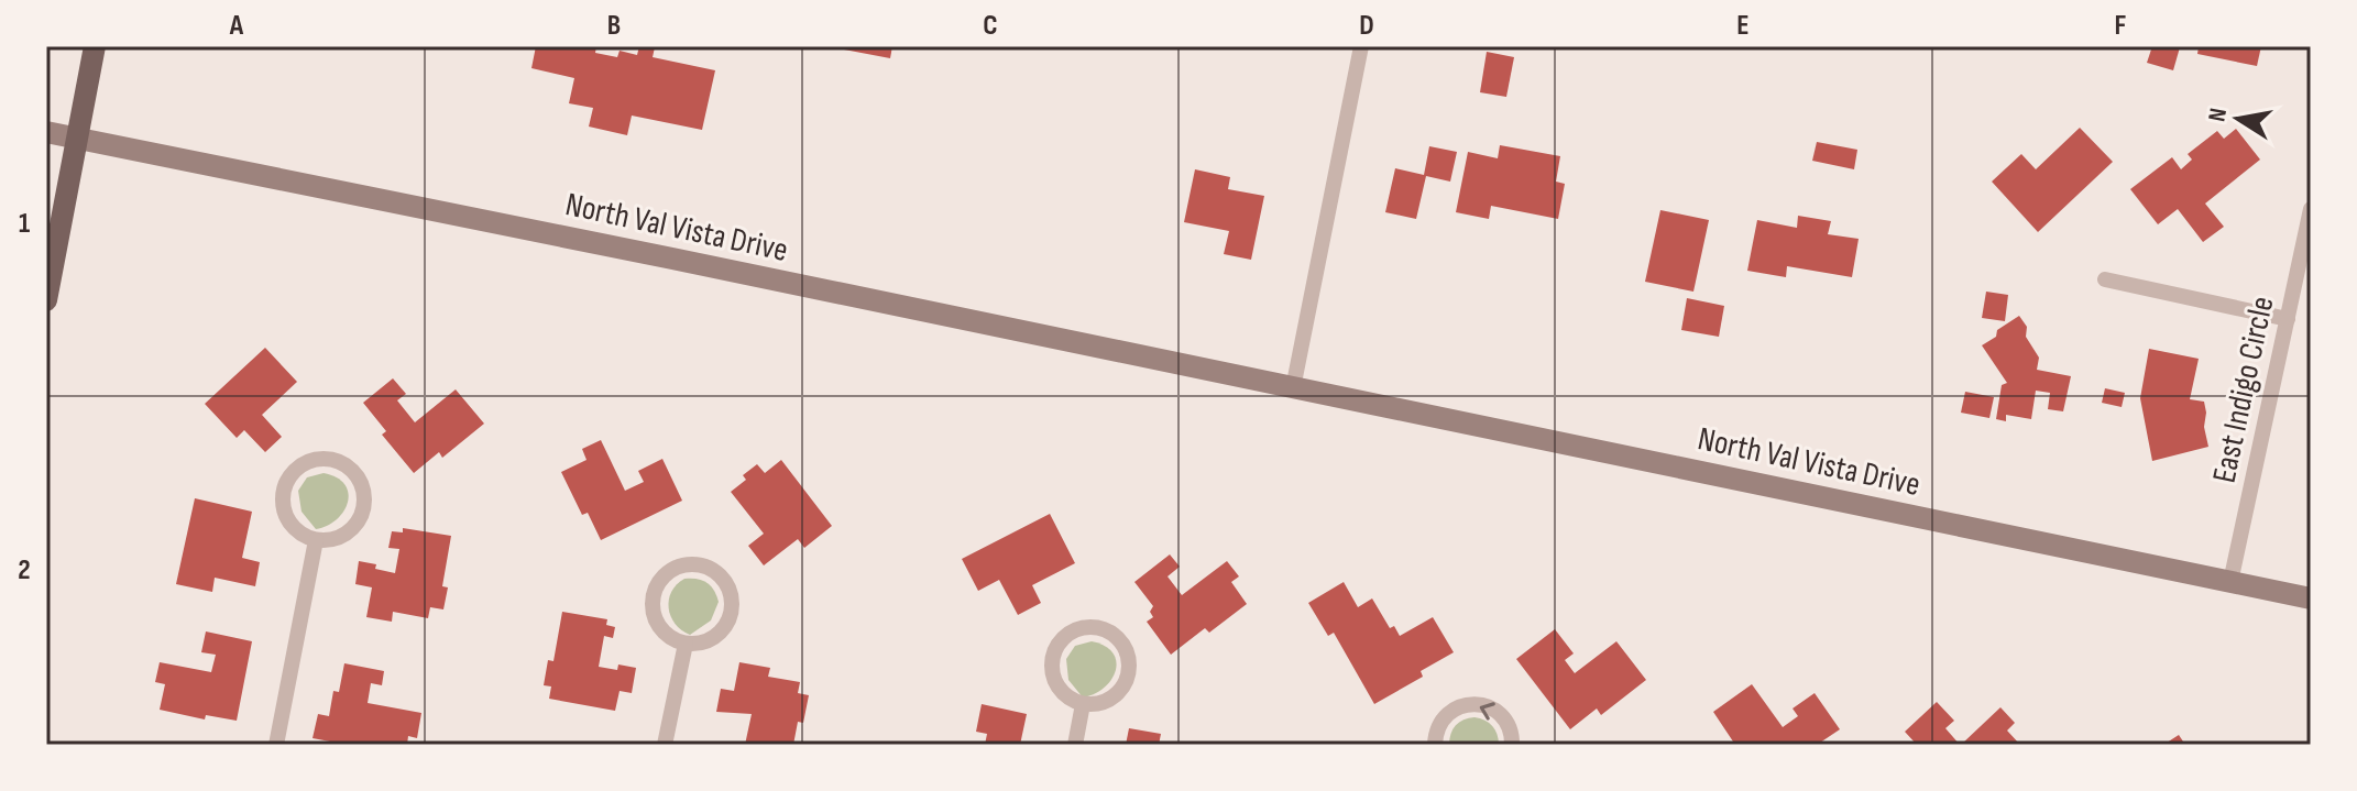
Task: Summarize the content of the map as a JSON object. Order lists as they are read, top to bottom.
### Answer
{
  "streets": {
    "main road": ["North Val Vista Drive"],
    "street": ["East Indigo Circle"]
  },
  "crossings": [
    ["North Val Vista Drive", "East Indigo Circle"]
  ],
  "north": "left",
  "grid": {
    "columns": [
      "A",
      "B",
      "C",
      "D",
      "E",
      "F"
    ],
    "rows": ["1", "2"]
  }
}
